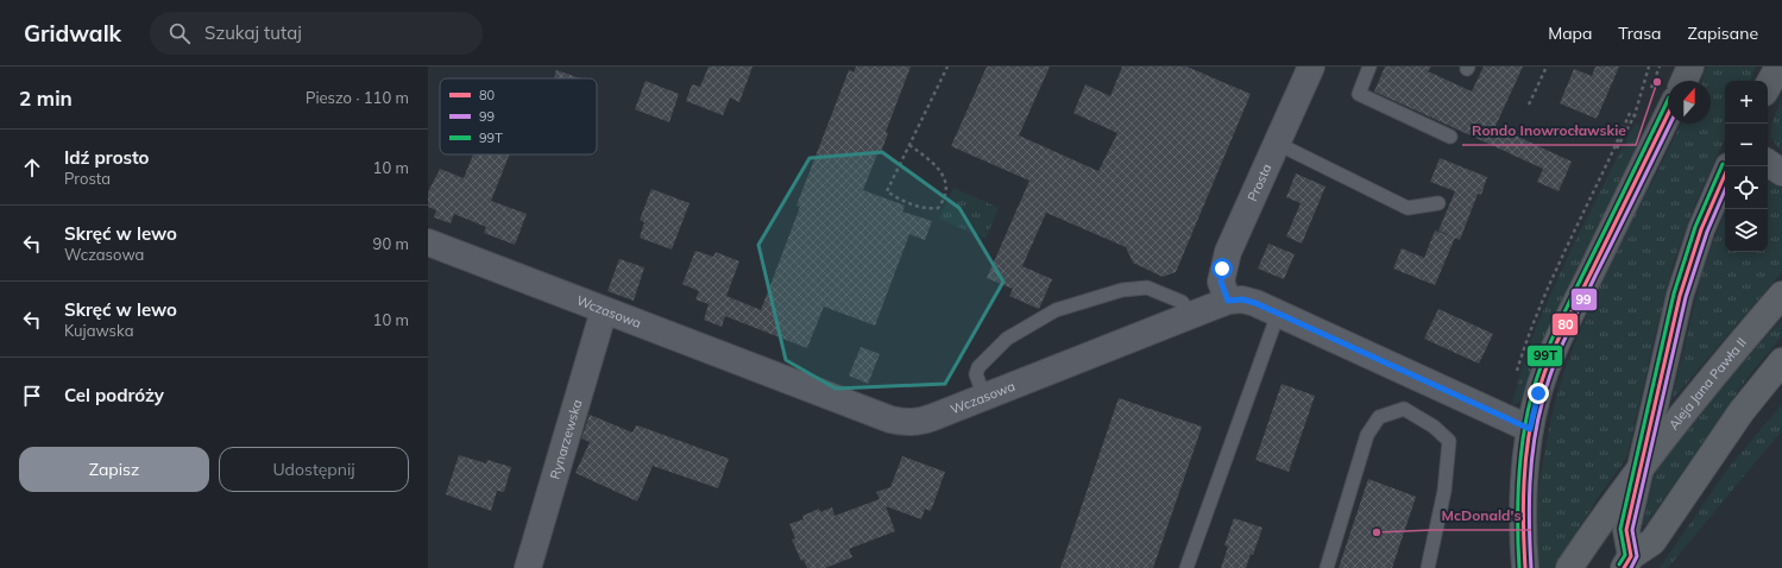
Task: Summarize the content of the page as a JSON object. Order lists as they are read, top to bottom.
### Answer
{
  "streets": {
    "main road": ["Aleja Jana Pawła II"],
    "street": ["Prosta", "Wczasowa", "Rynarzewska"]
  },
  "crossings": [
    ["Prosta", "Wczasowa"],
    ["Wczasowa", "Rynarzewska"]
  ],
  "places": ["Rondo Inowrocławskie", "McDonald's"],
  "lines": ["transit line 99T", "transit line 80", "transit line 99"],
  "legend": ["80", "99", "99T"],
  "north": "top",
  "page": {
    "header": "Gridwalk",
    "search": "Szukaj tutaj",
    "nav": ["Mapa", "Trasa", "Zapisane"],
    "heading": ["2 min", "Pieszo · 110 m"],
    "map_buttons": ["+", "−"],
    "list": [
      ["Idź prosto", "Prosta", "10 m"],
      ["Skręć w lewo", "Wczasowa", "90 m"],
      ["Skręć w lewo", "Kujawska", "10 m"],
      "Cel podróży"
    ],
    "buttons": ["Zapisz", "Udostępnij"]
  }
}
